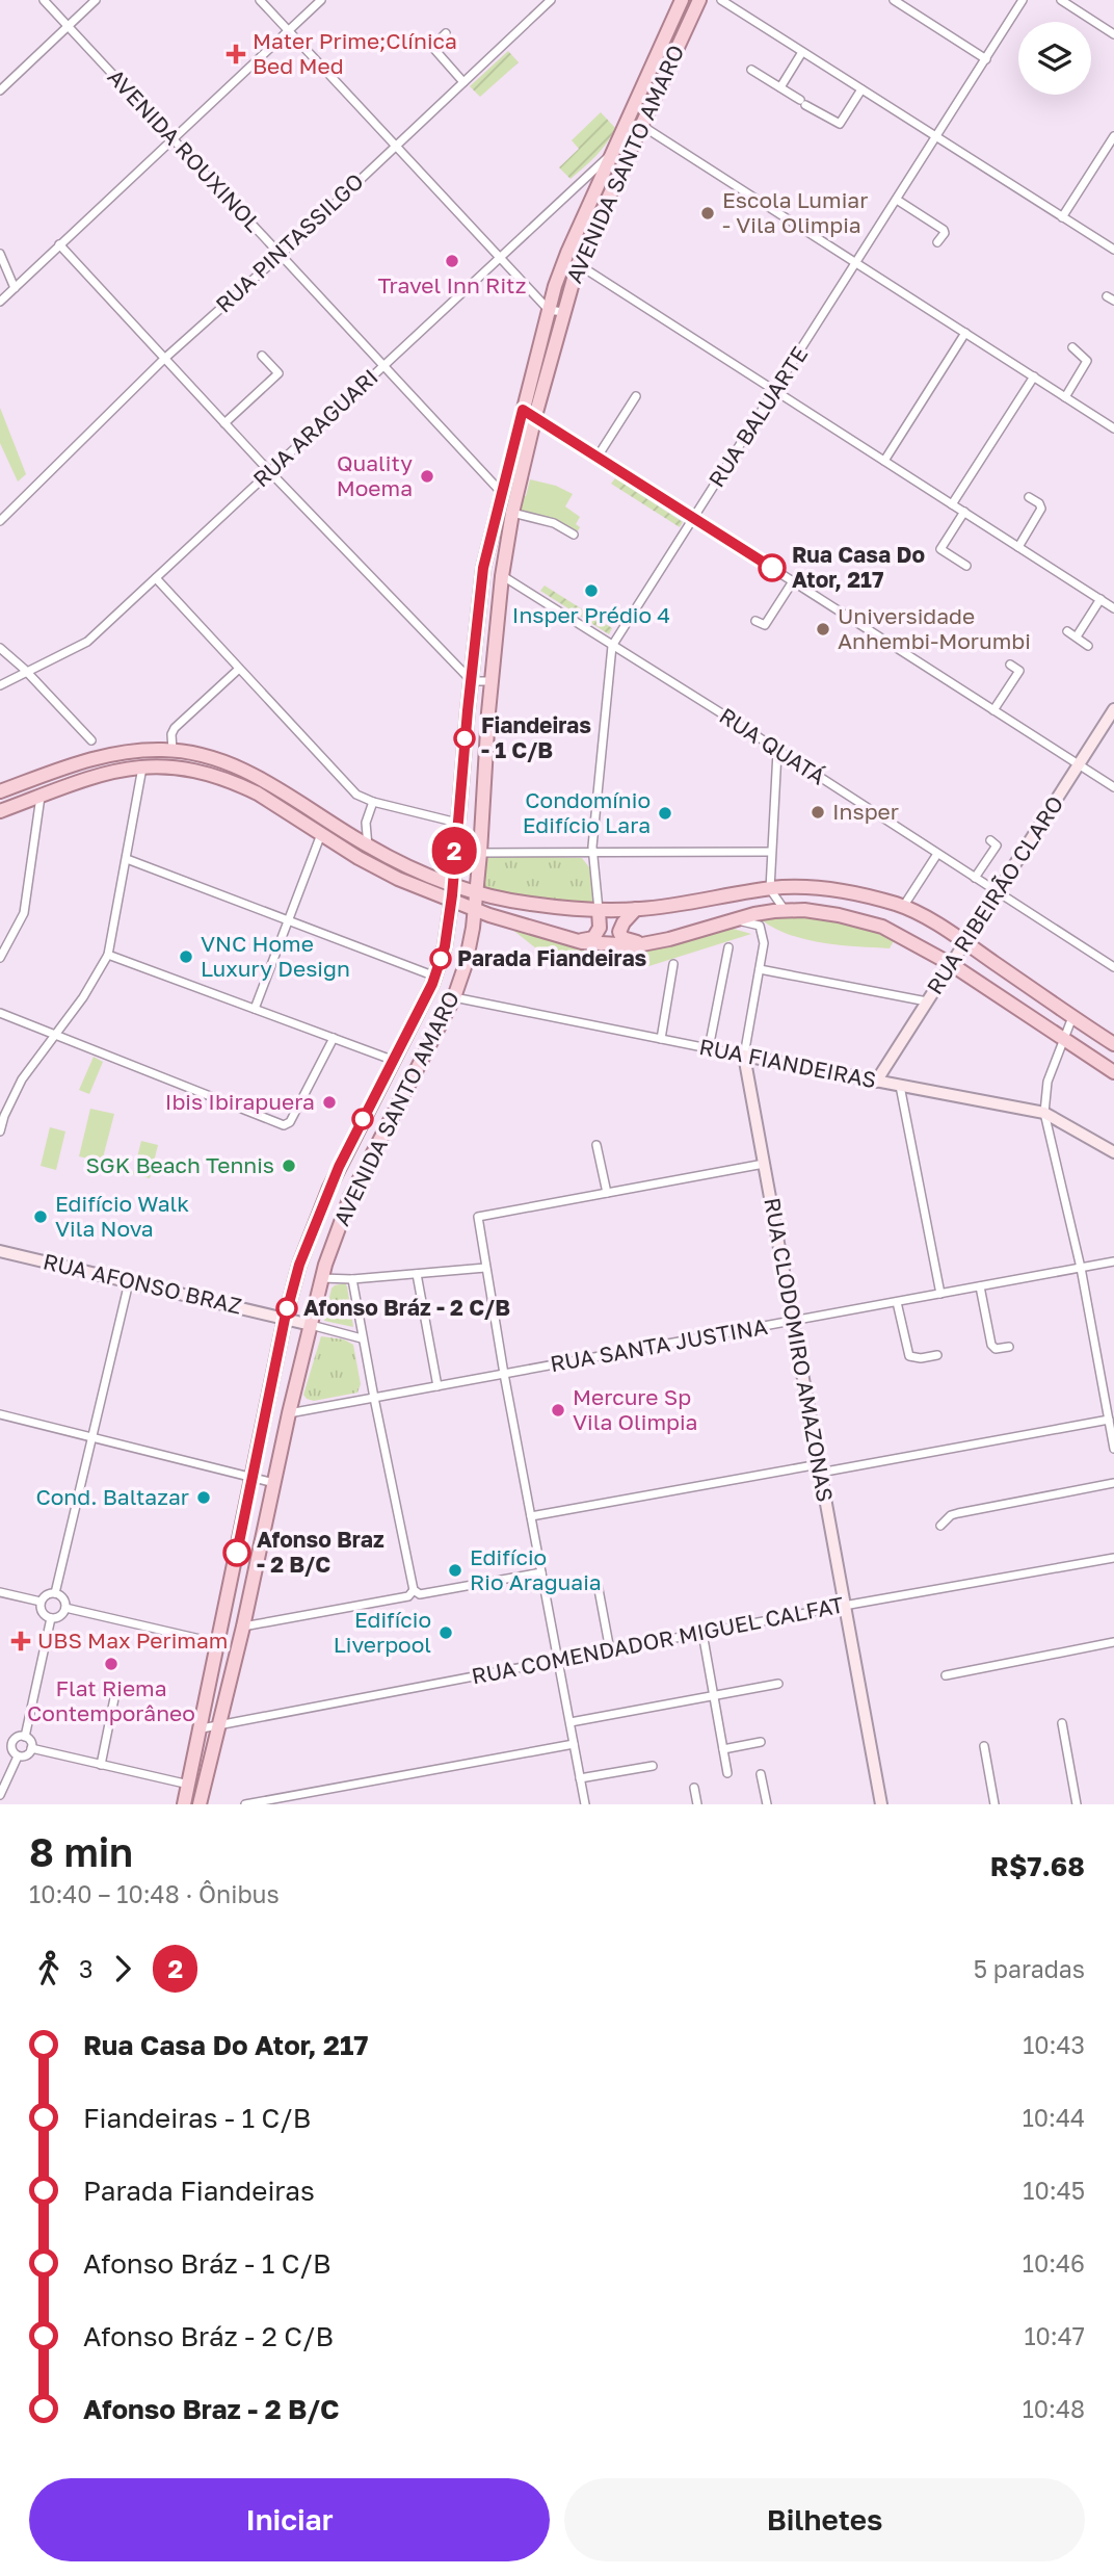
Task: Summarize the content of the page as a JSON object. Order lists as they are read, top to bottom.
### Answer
{
  "streets": {
    "main road": ["AVENIDA SANTO AMARO"],
    "street": [
      "AVENIDA ROUXINOL",
      "RUA PINTASSILGO",
      "RUA BALUARTE",
      "RUA ARAGUARI",
      "RUA QUATÁ",
      "RUA RIBEIRÃO CLARO",
      "RUA FIANDEIRAS",
      "RUA AFONSO BRAZ",
      "RUA SANTA JUSTINA",
      "RUA CLODOMIRO AMAZONAS",
      "RUA COMENDADOR MIGUEL CALFAT"
    ]
  },
  "crossings": [
    ["AVENIDA ROUXINOL", "AVENIDA SANTO AMARO"],
    ["AVENIDA ROUXINOL", "RUA PINTASSILGO"],
    ["AVENIDA ROUXINOL", "RUA ARAGUARI"],
    ["AVENIDA SANTO AMARO", "RUA ARAGUARI"],
    ["AVENIDA SANTO AMARO", "RUA QUATÁ"],
    ["AVENIDA SANTO AMARO", "RUA FIANDEIRAS"],
    ["AVENIDA SANTO AMARO", "RUA AFONSO BRAZ"],
    ["AVENIDA SANTO AMARO", "RUA SANTA JUSTINA"],
    ["AVENIDA SANTO AMARO", "RUA COMENDADOR MIGUEL CALFAT"],
    ["RUA BALUARTE", "RUA QUATÁ"],
    ["RUA QUATÁ", "RUA RIBEIRÃO CLARO"],
    ["RUA RIBEIRÃO CLARO", "RUA FIANDEIRAS"],
    ["RUA FIANDEIRAS", "RUA CLODOMIRO AMAZONAS"],
    ["RUA SANTA JUSTINA", "RUA CLODOMIRO AMAZONAS"],
    ["RUA CLODOMIRO AMAZONAS", "RUA COMENDADOR MIGUEL CALFAT"]
  ],
  "places": {
    "health": ["Mater Prime;Clínica Bed Med", "UBS Max Perimam"],
    "other": [
      "Escola Lumiar - Vila Olimpia",
      "Travel Inn Ritz",
      "Quality Moema",
      "Rua Casa Do Ator, 217",
      "Insper Prédio 4",
      "Universidade Anhembi-Morumbi",
      "Fiandeiras - 1 C/B",
      "Insper",
      "Condomínio Edifício Lara",
      "VNC Home Luxury Design",
      "Parada Fiandeiras",
      "Ibis Ibirapuera",
      "SGK Beach Tennis",
      "Edifício Walk Vila Nova",
      "Afonso Bráz - 2 C/B",
      "Mercure Sp Vila Olimpia",
      "Cond. Baltazar",
      "Afonso Braz - 2 B/C",
      "Edifício Rio Araguaia",
      "Edifício Liverpool",
      "Flat Riema Contemporâneo"
    ]
  },
  "lines": ["bus line 2"],
  "page": {
    "on_map": "2",
    "heading": ["8 min", "10:40 – 10:48 · Ônibus", "R$7.68"],
    "legs": ["3", "2", "5 paradas"],
    "list": [
      {
        "name": "Rua Casa Do Ator, 217",
        "value": "10:43"
      },
      {
        "name": "Fiandeiras - 1 C/B",
        "value": "10:44"
      },
      {
        "name": "Parada Fiandeiras",
        "value": "10:45"
      },
      {
        "name": "Afonso Bráz - 1 C/B",
        "value": "10:46"
      },
      {
        "name": "Afonso Bráz - 2 C/B",
        "value": "10:47"
      },
      {
        "name": "Afonso Braz - 2 B/C",
        "value": "10:48"
      }
    ],
    "buttons": ["Iniciar", "Bilhetes"]
  }
}
